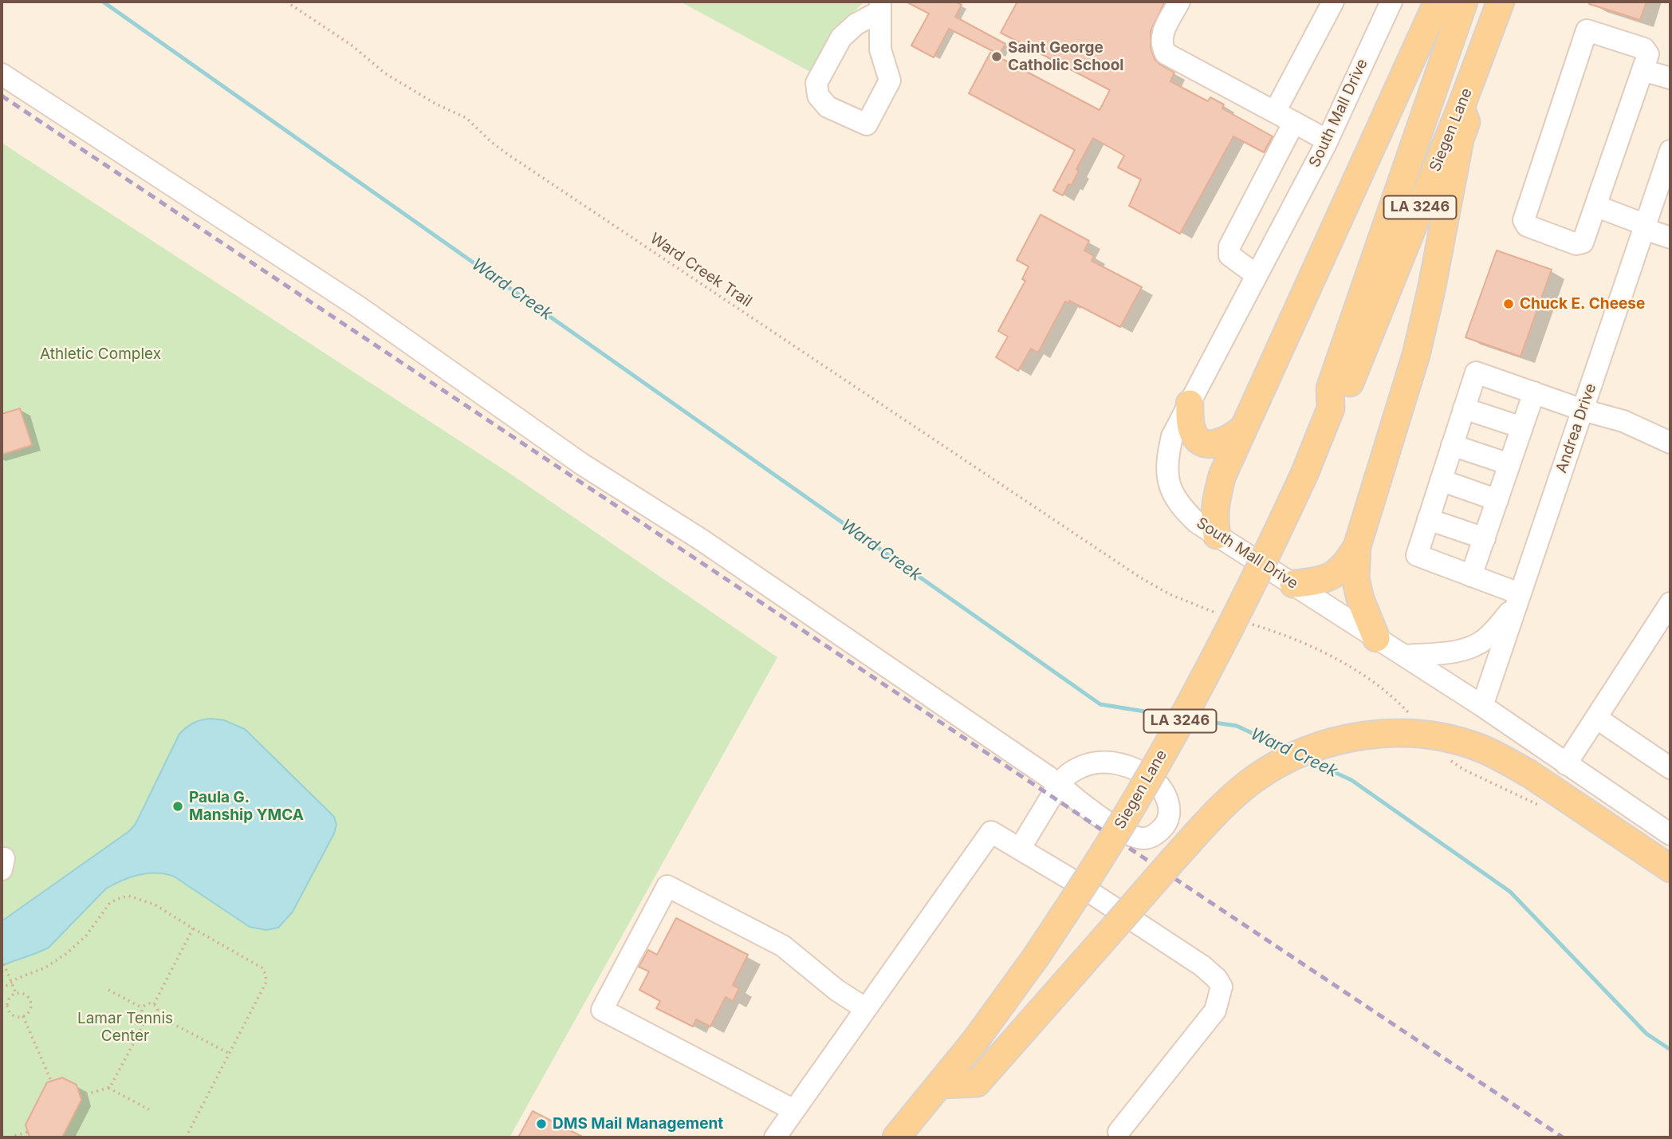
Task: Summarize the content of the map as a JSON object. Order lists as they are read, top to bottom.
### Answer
{
  "streets": {
    "main road": ["Siegen Lane", "LA 3246"],
    "street": ["South Mall Drive", "Andrea Drive"],
    "path": ["Ward Creek Trail"]
  },
  "crossings": [
    ["South Mall Drive", "Andrea Drive"]
  ],
  "water": ["Ward Creek"],
  "parks": ["Athletic Complex", "Lamar Tennis Center"],
  "places": [
    "Saint George Catholic School",
    "Chuck E. Cheese",
    "Paula G. Manship YMCA",
    "DMS Mail Management"
  ]
}
